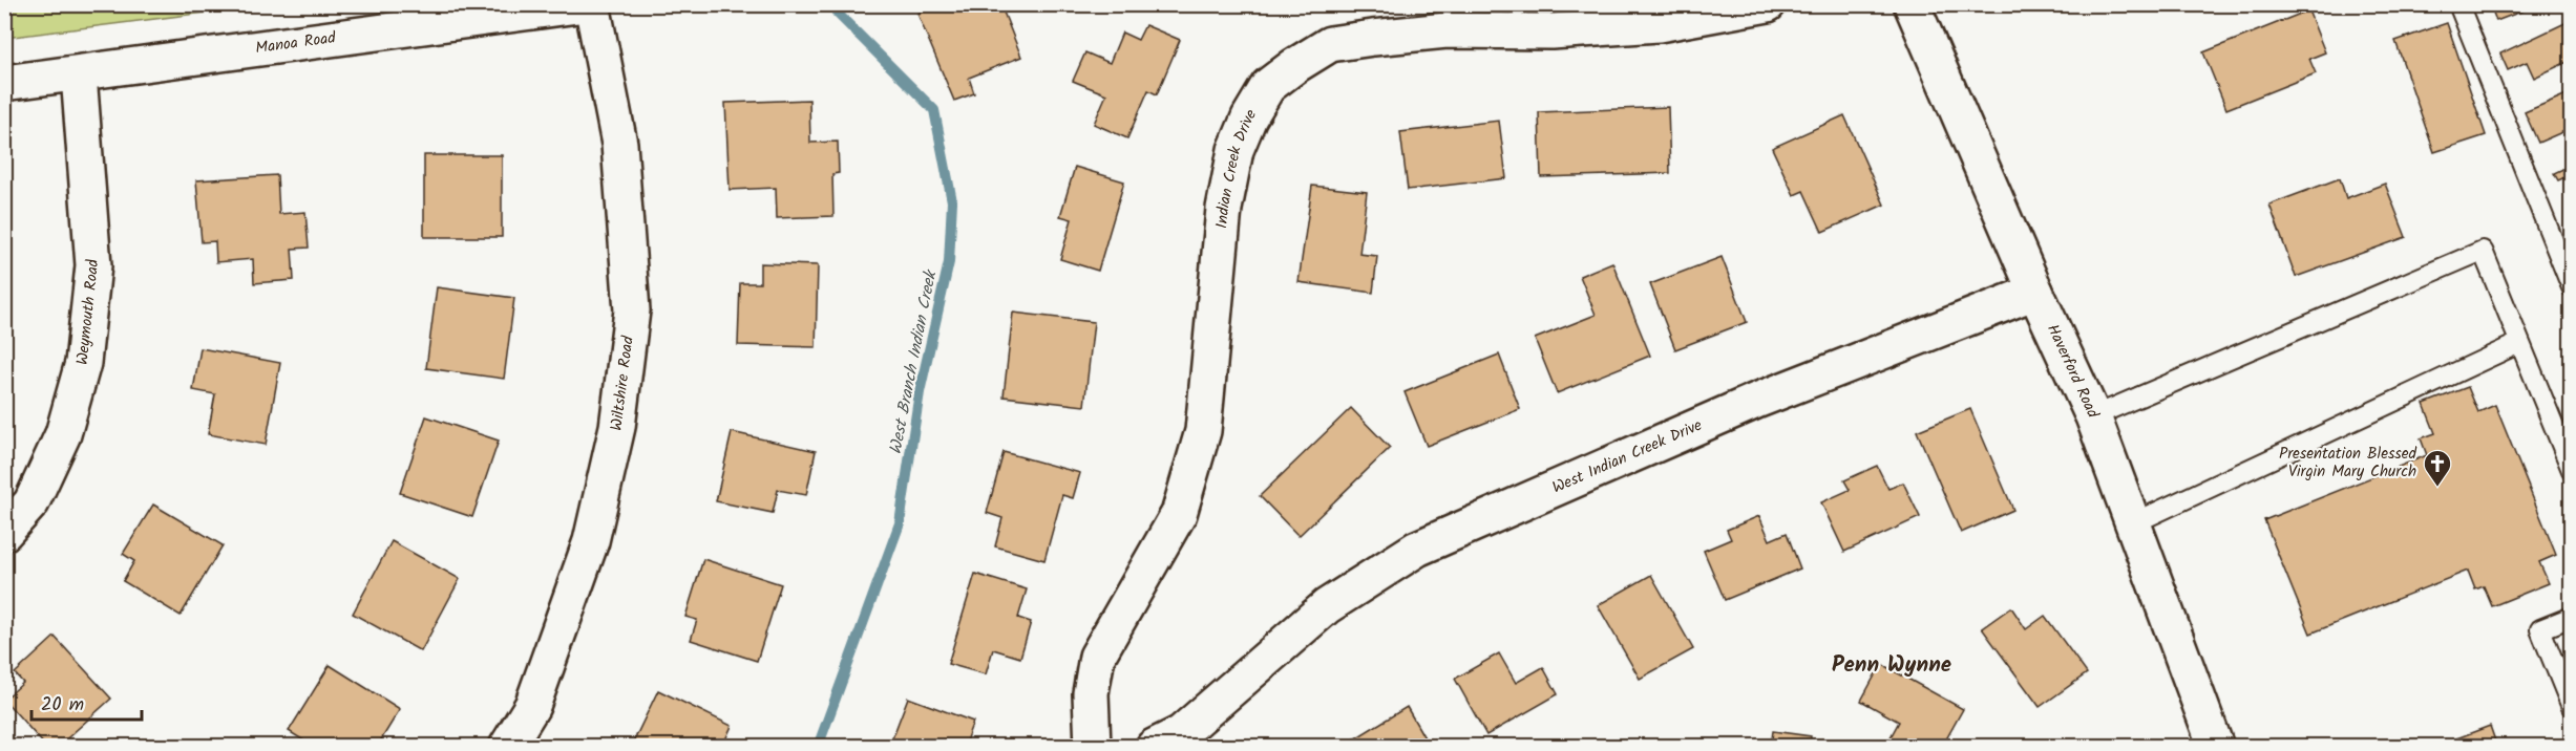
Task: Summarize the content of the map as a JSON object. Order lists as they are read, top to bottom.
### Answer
{
  "streets": {
    "street": [
      "Manoa Road",
      "Indian Creek Drive",
      "Weymouth Road",
      "Haverford Road",
      "Wiltshire Road",
      "West Indian Creek Drive"
    ]
  },
  "crossings": [
    ["Manoa Road", "Weymouth Road"],
    ["Haverford Road", "West Indian Creek Drive"]
  ],
  "districts": ["Penn Wynne"],
  "water": ["West Branch Indian Creek"],
  "places": {
    "church": ["Presentation Blessed Virgin Mary Church"]
  },
  "scale_bar": "20 m"
}
